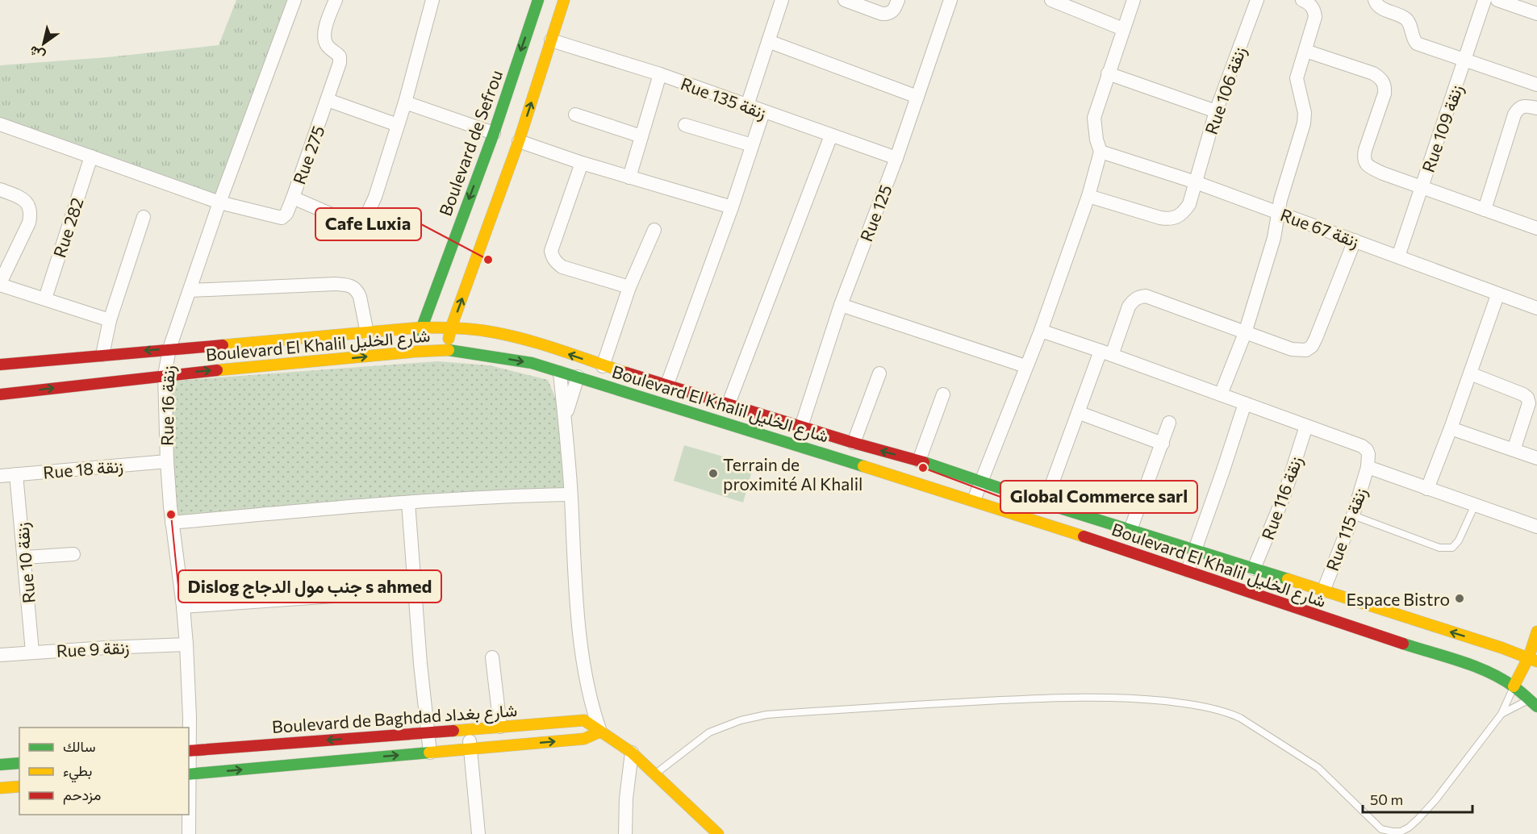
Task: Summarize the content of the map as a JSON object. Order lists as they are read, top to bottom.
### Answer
{
  "streets": {
    "street": [
      "Rue 106 زنقة",
      "Rue 135 زنقة",
      "Rue 109 زنقة",
      "Boulevard de Sefrou",
      "Rue 275",
      "Rue 125",
      "Rue 282",
      "Rue 67 زنقة",
      "Boulevard El Khalil شارع الخليل",
      "Rue 16 زنقة",
      "Rue 18 زنقة",
      "Rue 116 زنقة",
      "Rue 115 زنقة",
      "Rue 10 زنقة",
      "Rue 9 زنقة",
      "Boulevard de Baghdad شارع بغداد"
    ]
  },
  "crossings": [
    ["Rue 106 زنقة", "Rue 67 زنقة"],
    ["Rue 135 زنقة", "Rue 125"],
    ["Rue 109 زنقة", "Rue 67 زنقة"],
    ["Boulevard de Sefrou", "Boulevard El Khalil شارع الخليل"],
    ["Rue 275", "Rue 16 زنقة"],
    ["Rue 125", "Boulevard El Khalil شارع الخليل"],
    ["Boulevard El Khalil شارع الخليل", "Rue 16 زنقة"],
    ["Boulevard El Khalil شارع الخليل", "Rue 116 زنقة"],
    ["Boulevard El Khalil شارع الخليل", "Rue 115 زنقة"],
    ["Rue 16 زنقة", "Rue 18 زنقة"],
    ["Rue 16 زنقة", "Rue 9 زنقة"],
    ["Rue 18 زنقة", "Rue 10 زنقة"],
    ["Rue 10 زنقة", "Rue 9 زنقة"]
  ],
  "places": [
    "Cafe Luxia",
    "Global Commerce sarl",
    "Terrain de proximité Al Khalil",
    "Dislog جنب مول الدجاج s ahmed",
    "Espace Bistro"
  ],
  "legend": ["سالك", "بطيء", "مزدحم"],
  "scale_bar": "50 m",
  "north": "bottom left"
}
